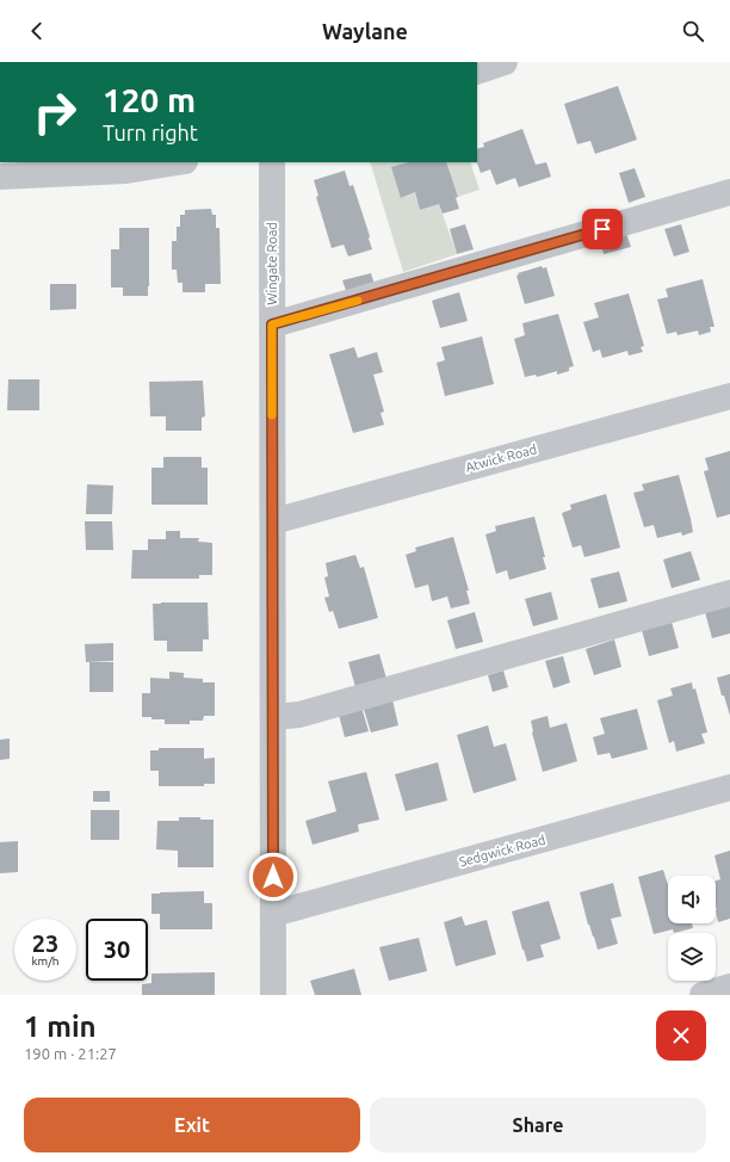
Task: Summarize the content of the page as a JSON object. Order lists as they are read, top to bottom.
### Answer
{
  "streets": {
    "street": ["Wingate Road", "Atwick Road", "Sedgwick Road"]
  },
  "crossings": [
    ["Wingate Road", "Atwick Road"],
    ["Wingate Road", "Sedgwick Road"]
  ],
  "page": {
    "header": "Waylane",
    "turn": ["120 m", "Turn right"],
    "speed": "23 km/h",
    "limit": "30",
    "heading": ["1 min", "190 m · 21:27"],
    "buttons": ["Exit", "Share"]
  }
}
